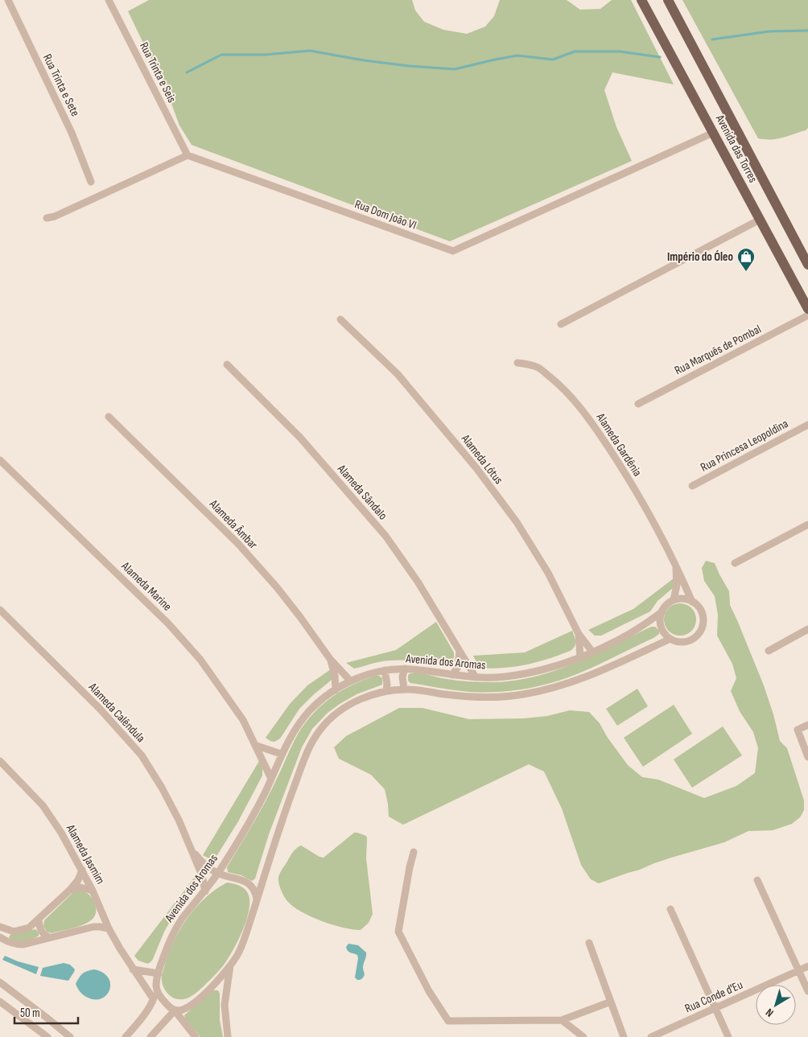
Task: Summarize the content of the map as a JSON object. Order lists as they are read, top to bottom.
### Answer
{
  "streets": {
    "main road": ["Avenida das Torres"],
    "street": [
      "Rua Trinta e Seis",
      "Rua Trinta e Sete",
      "Rua Dom João VI",
      "Rua Marquês de Pombal",
      "Alameda Gardênia",
      "Rua Princesa Leopoldina",
      "Alameda Lótus",
      "Alameda Sândalo",
      "Alameda Âmbar",
      "Alameda Marine",
      "Avenida dos Aromas",
      "Alameda Calêndula",
      "Alameda Jasmim",
      "Rua Conde d'Eu"
    ]
  },
  "crossings": [
    ["Rua Trinta e Seis", "Rua Dom João VI"],
    ["Avenida das Torres", "Rua Dom João VI"],
    ["Alameda Gardênia", "Avenida dos Aromas"],
    ["Alameda Lótus", "Avenida dos Aromas"],
    ["Alameda Sândalo", "Avenida dos Aromas"],
    ["Alameda Âmbar", "Avenida dos Aromas"],
    ["Alameda Marine", "Avenida dos Aromas"],
    ["Avenida dos Aromas", "Alameda Calêndula"],
    ["Avenida dos Aromas", "Alameda Jasmim"]
  ],
  "places": {
    "shop": ["Império do Óleo"]
  },
  "scale_bar": "50 m",
  "north": "bottom left"
}
